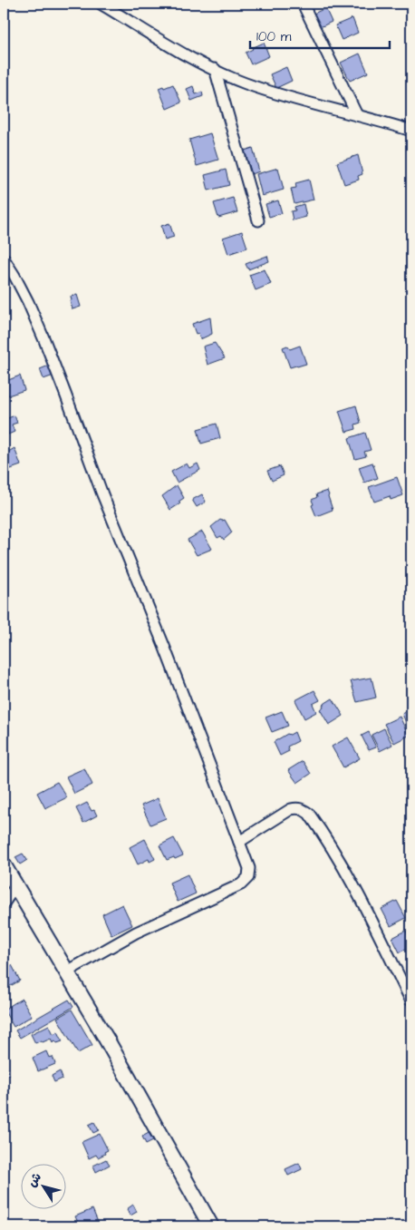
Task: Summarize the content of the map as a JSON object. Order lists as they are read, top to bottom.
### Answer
{
  "scale_bar": "100 m",
  "north": "top left"
}
